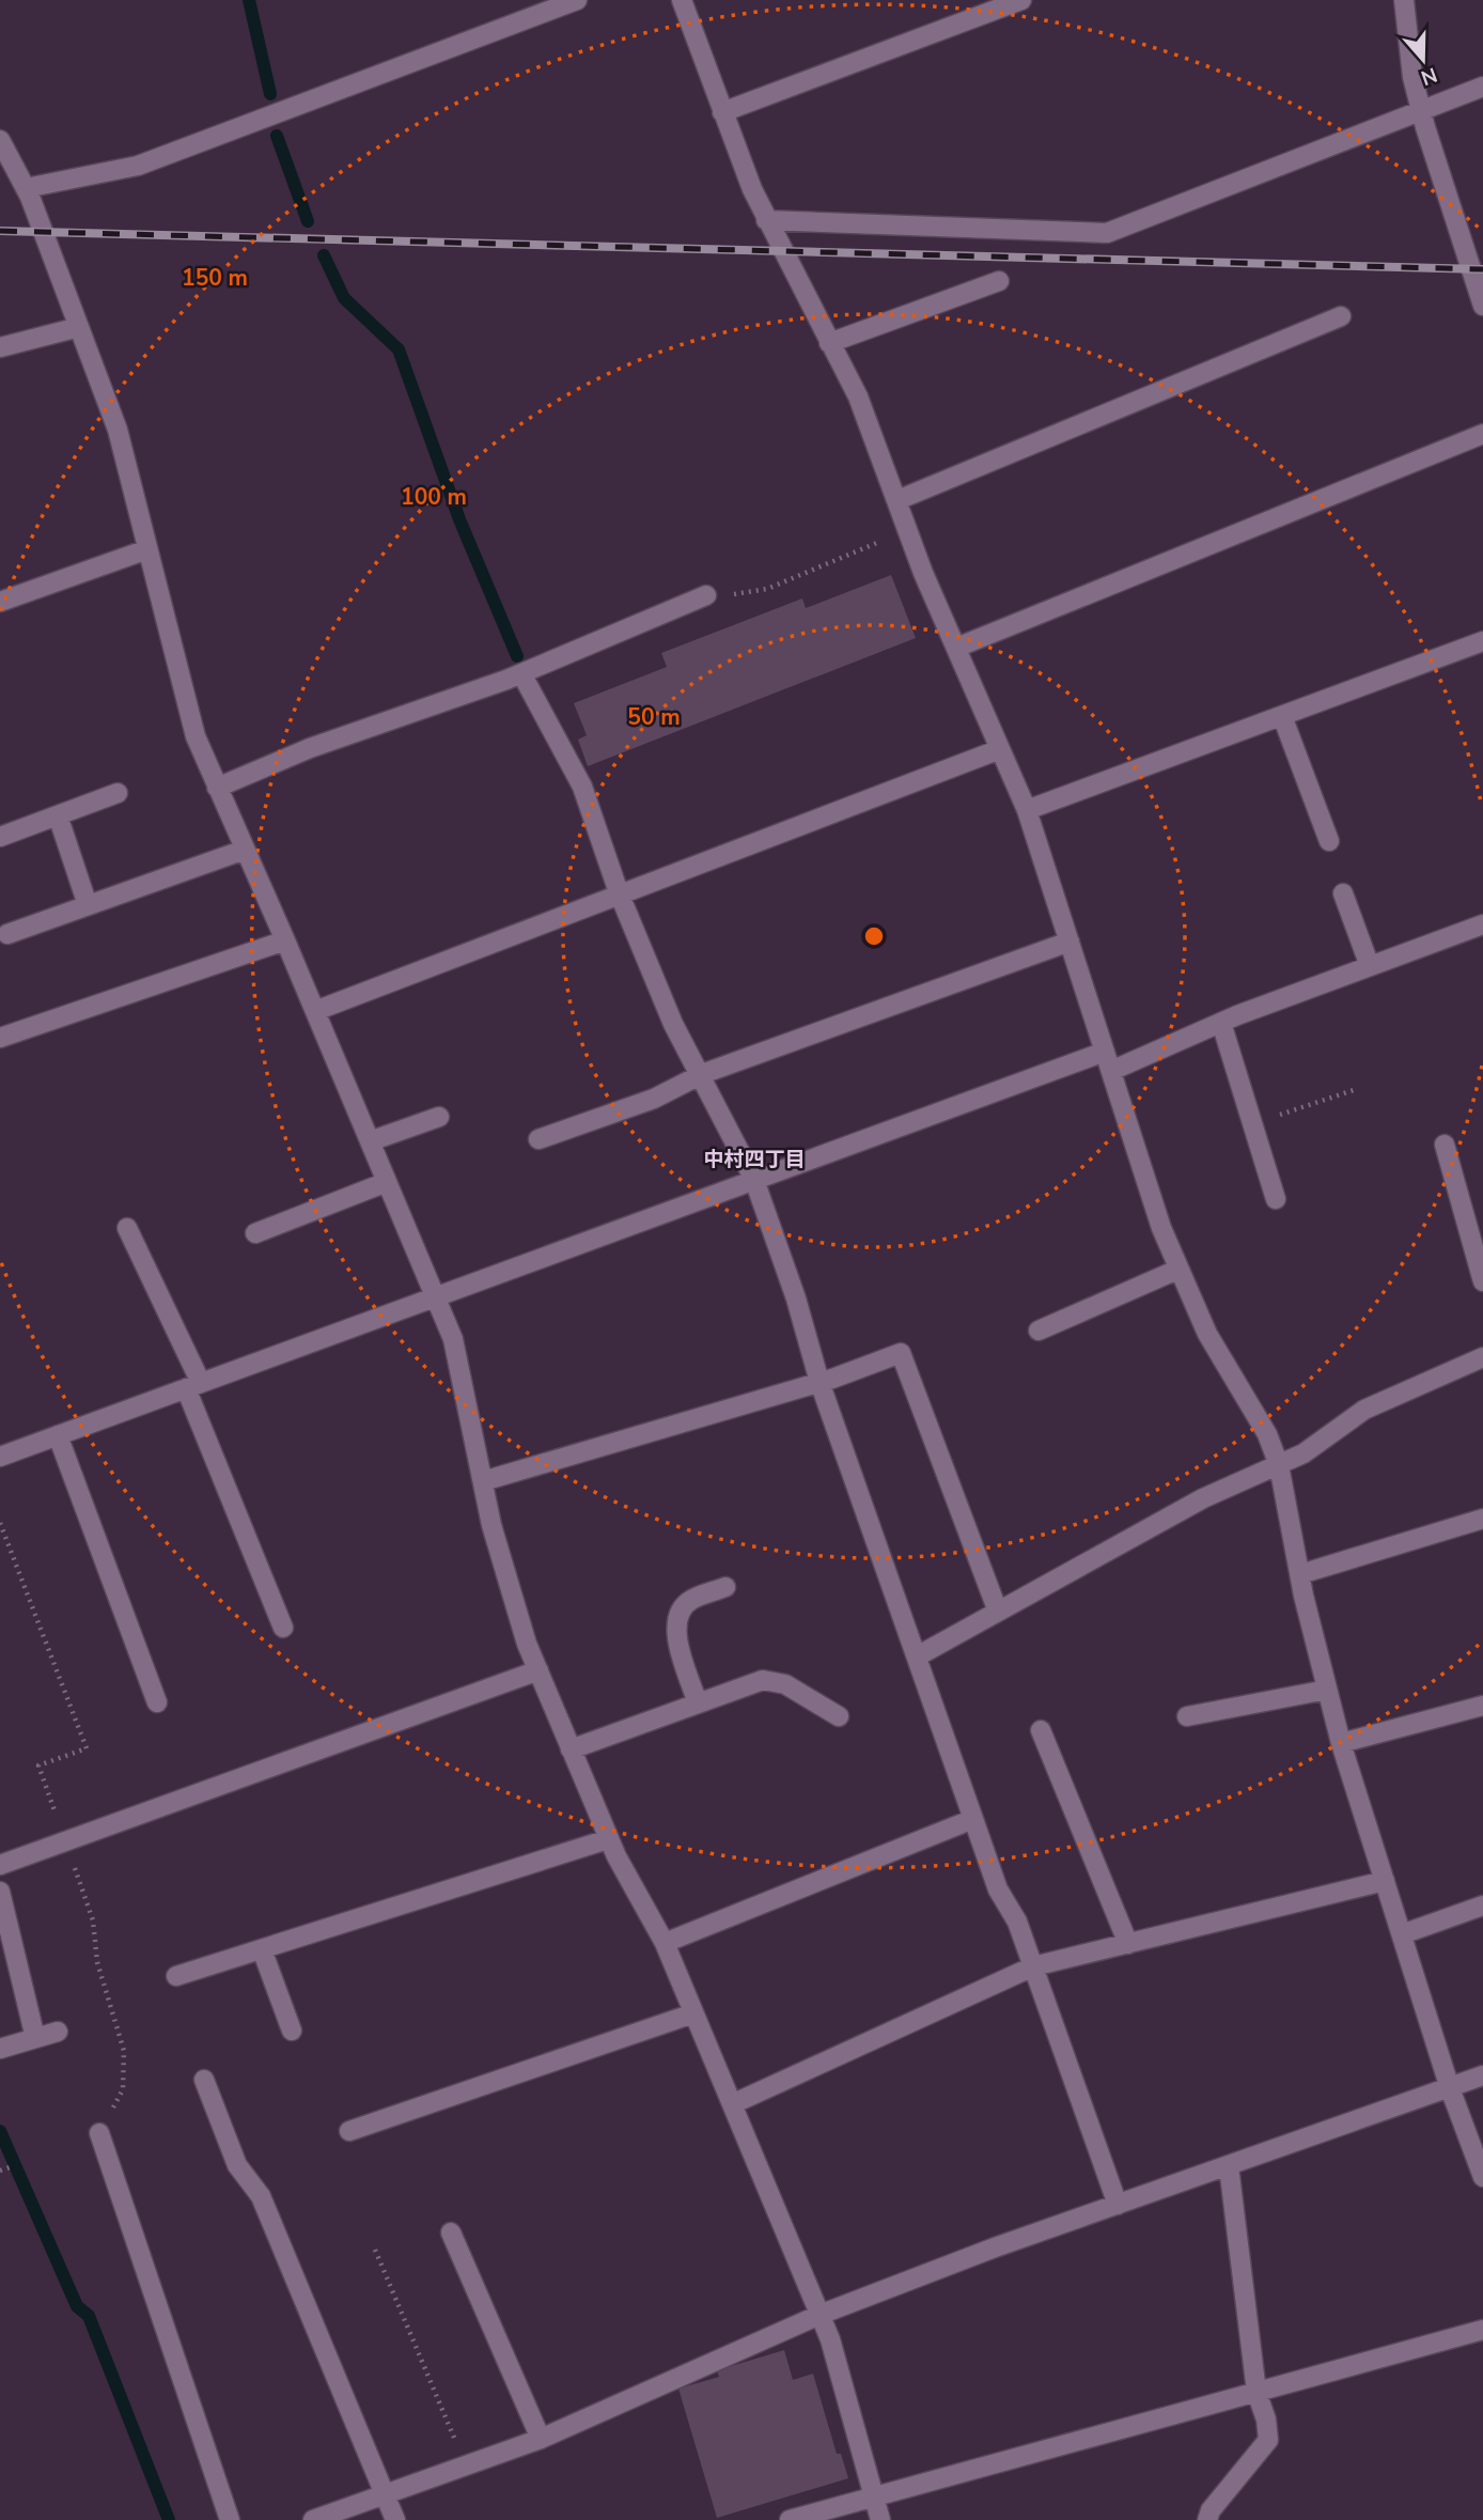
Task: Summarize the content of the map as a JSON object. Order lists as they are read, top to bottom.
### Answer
{
  "districts": ["中村四丁目"],
  "north": "bottom",
  "rings": ["150 m", "100 m", "50 m"]
}
